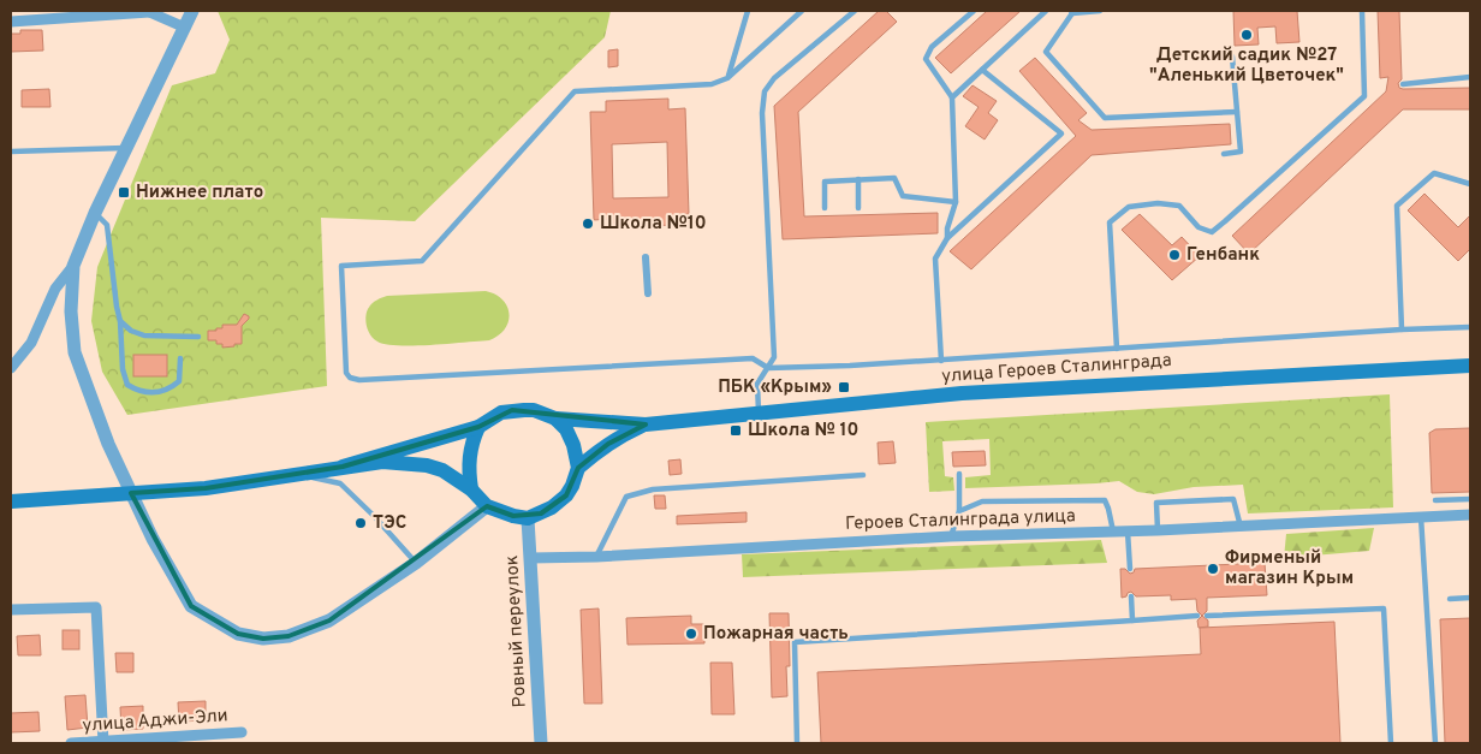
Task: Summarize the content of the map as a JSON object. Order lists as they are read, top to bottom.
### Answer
{
  "streets": {
    "main road": ["улица Героев Сталинграда"],
    "street": ["Героев Сталинграда улица", "Ровный переулок", "улица Аджи-Эли"]
  },
  "crossings": [
    ["улица Героев Сталинграда", "Ровный переулок"],
    ["Героев Сталинграда улица", "Ровный переулок"]
  ],
  "places": {
    "other": [
      "Детский садик №27 \"Аленький Цветочек\"",
      "Школа №10",
      "Генбанк",
      "ТЭС",
      "Фирменый магазин Крым",
      "Пожарная часть"
    ],
    "transit": ["Нижнее плато", "ПБК «Крым»", "Школа № 10"]
  }
}
